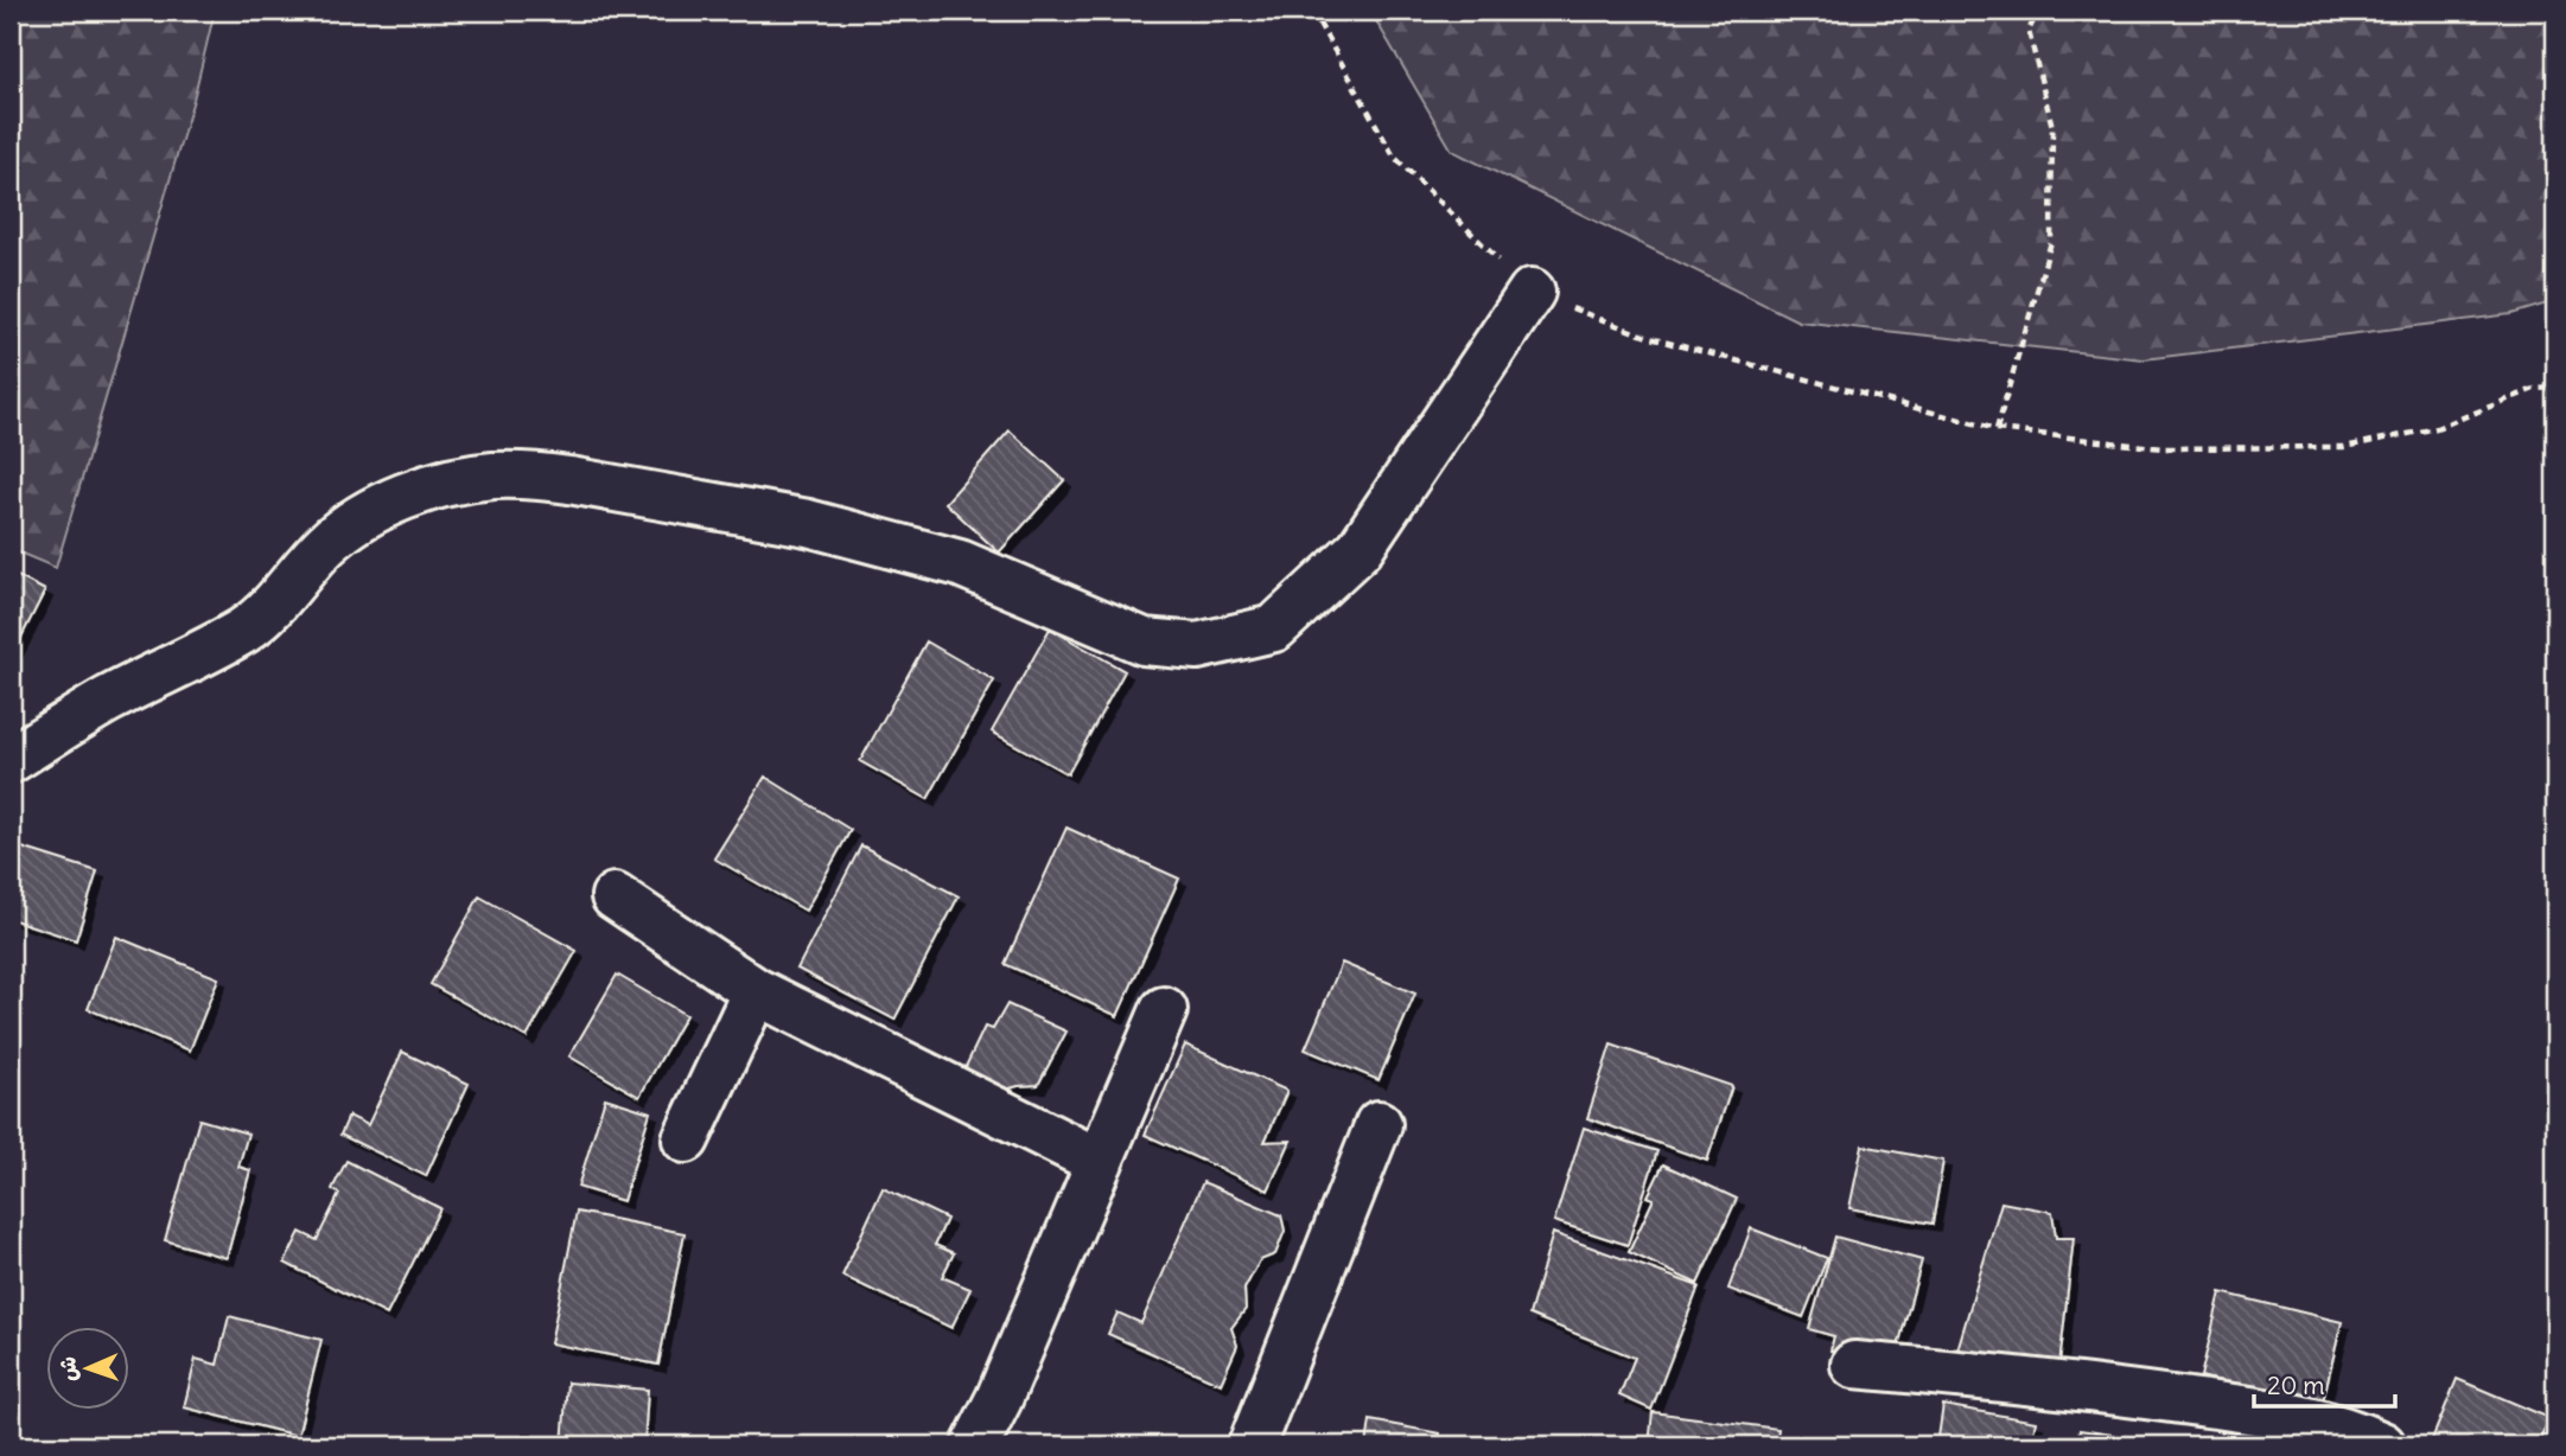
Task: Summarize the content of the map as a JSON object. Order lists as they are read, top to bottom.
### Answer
{
  "scale_bar": "20 m",
  "north": "left"
}
